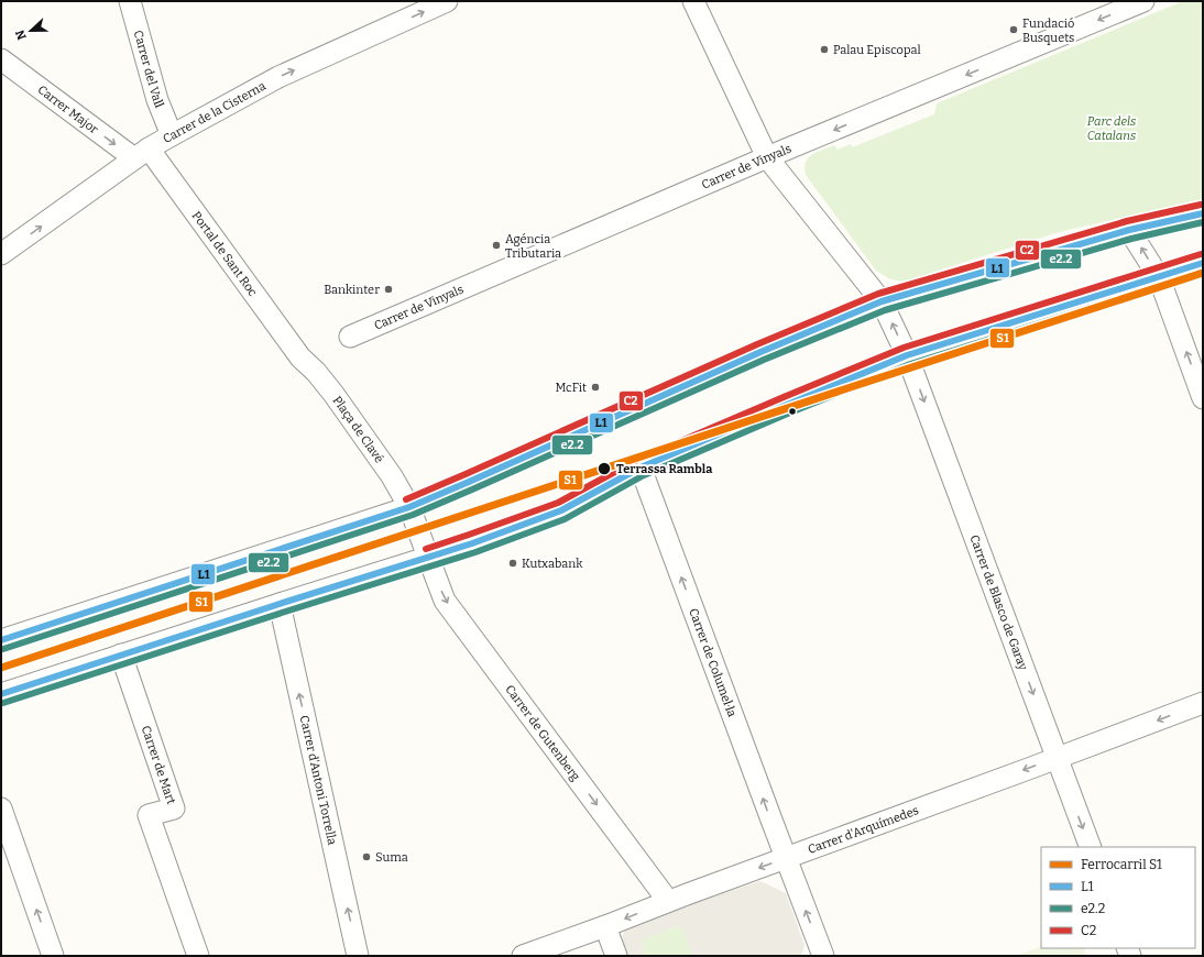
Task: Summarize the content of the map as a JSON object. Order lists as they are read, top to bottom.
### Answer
{
  "streets": {
    "street": [
      "Carrer del Vall",
      "Carrer Major",
      "Carrer de la Cisterna",
      "Carrer de Vinyals",
      "Portal de Sant Roc",
      "Plaça de Clavé",
      "Carrer de Blasco de Garay",
      "Carrer de Columel·la",
      "Carrer de Gutenberg",
      "Carrer de Mart",
      "Carrer d'Antoni Torrella",
      "Carrer d'Arquímedes"
    ]
  },
  "crossings": [
    ["Carrer del Vall", "Carrer de la Cisterna"],
    ["Carrer Major", "Carrer de la Cisterna"],
    ["Carrer Major", "Portal de Sant Roc"],
    ["Carrer de la Cisterna", "Portal de Sant Roc"],
    ["Carrer de Vinyals", "Carrer de Blasco de Garay"],
    ["Portal de Sant Roc", "Plaça de Clavé"],
    ["Plaça de Clavé", "Carrer de Gutenberg"],
    ["Carrer de Blasco de Garay", "Carrer d'Arquímedes"],
    ["Carrer de Columel·la", "Carrer d'Arquímedes"],
    ["Carrer de Gutenberg", "Carrer d'Arquímedes"]
  ],
  "one_way": [
    "Carrer Major",
    "Carrer de la Cisterna",
    "Carrer de Columel·la",
    "Carrer de Gutenberg",
    "Carrer d'Antoni Torrella",
    "Carrer d'Arquímedes"
  ],
  "parks": ["Parc dels Catalans"],
  "places": [
    "Fundació Busquets",
    "Palau Episcopal",
    "Agéncia Tributaria",
    "Bankinter",
    "McFit",
    "Terrassa Rambla",
    "Kutxabank",
    "Suma"
  ],
  "lines": [
    "transit line C2",
    "transit line L1",
    "transit line e2.2",
    "rail line S1"
  ],
  "legend": [
    "Ferrocarril S1",
    "L1",
    "e2.2",
    "C2"
  ],
  "north": "left"
}
